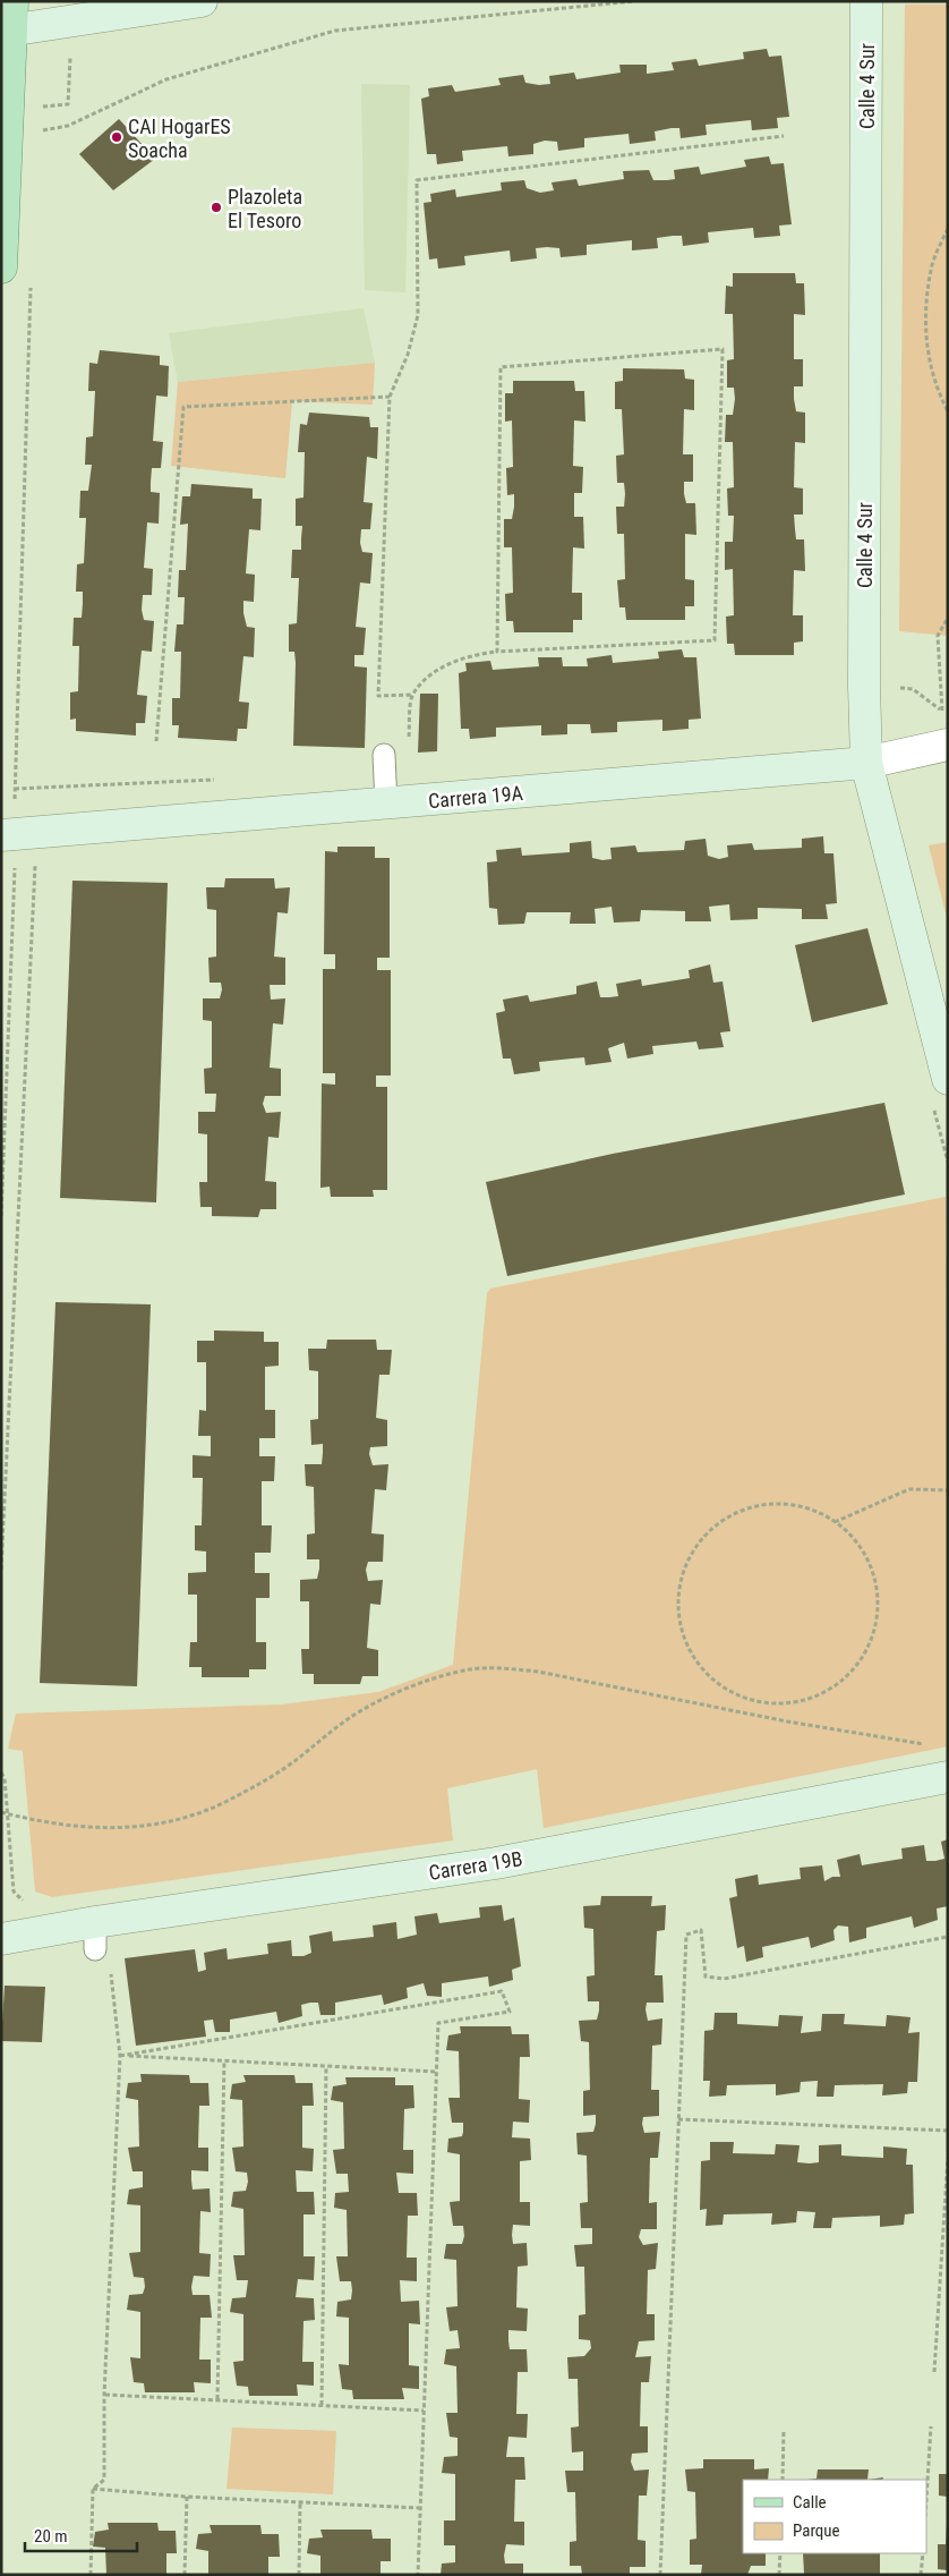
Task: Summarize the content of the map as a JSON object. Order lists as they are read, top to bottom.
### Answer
{
  "streets": {
    "main road": ["Calle 4 Sur", "Carrera 19A", "Carrera 19B"]
  },
  "crossings": [
    ["Calle 4 Sur", "Carrera 19A"]
  ],
  "places": ["CAI HogarES Soacha", "Plazoleta El Tesoro"],
  "legend": ["Calle", "Parque"],
  "scale_bar": "20 m"
}
